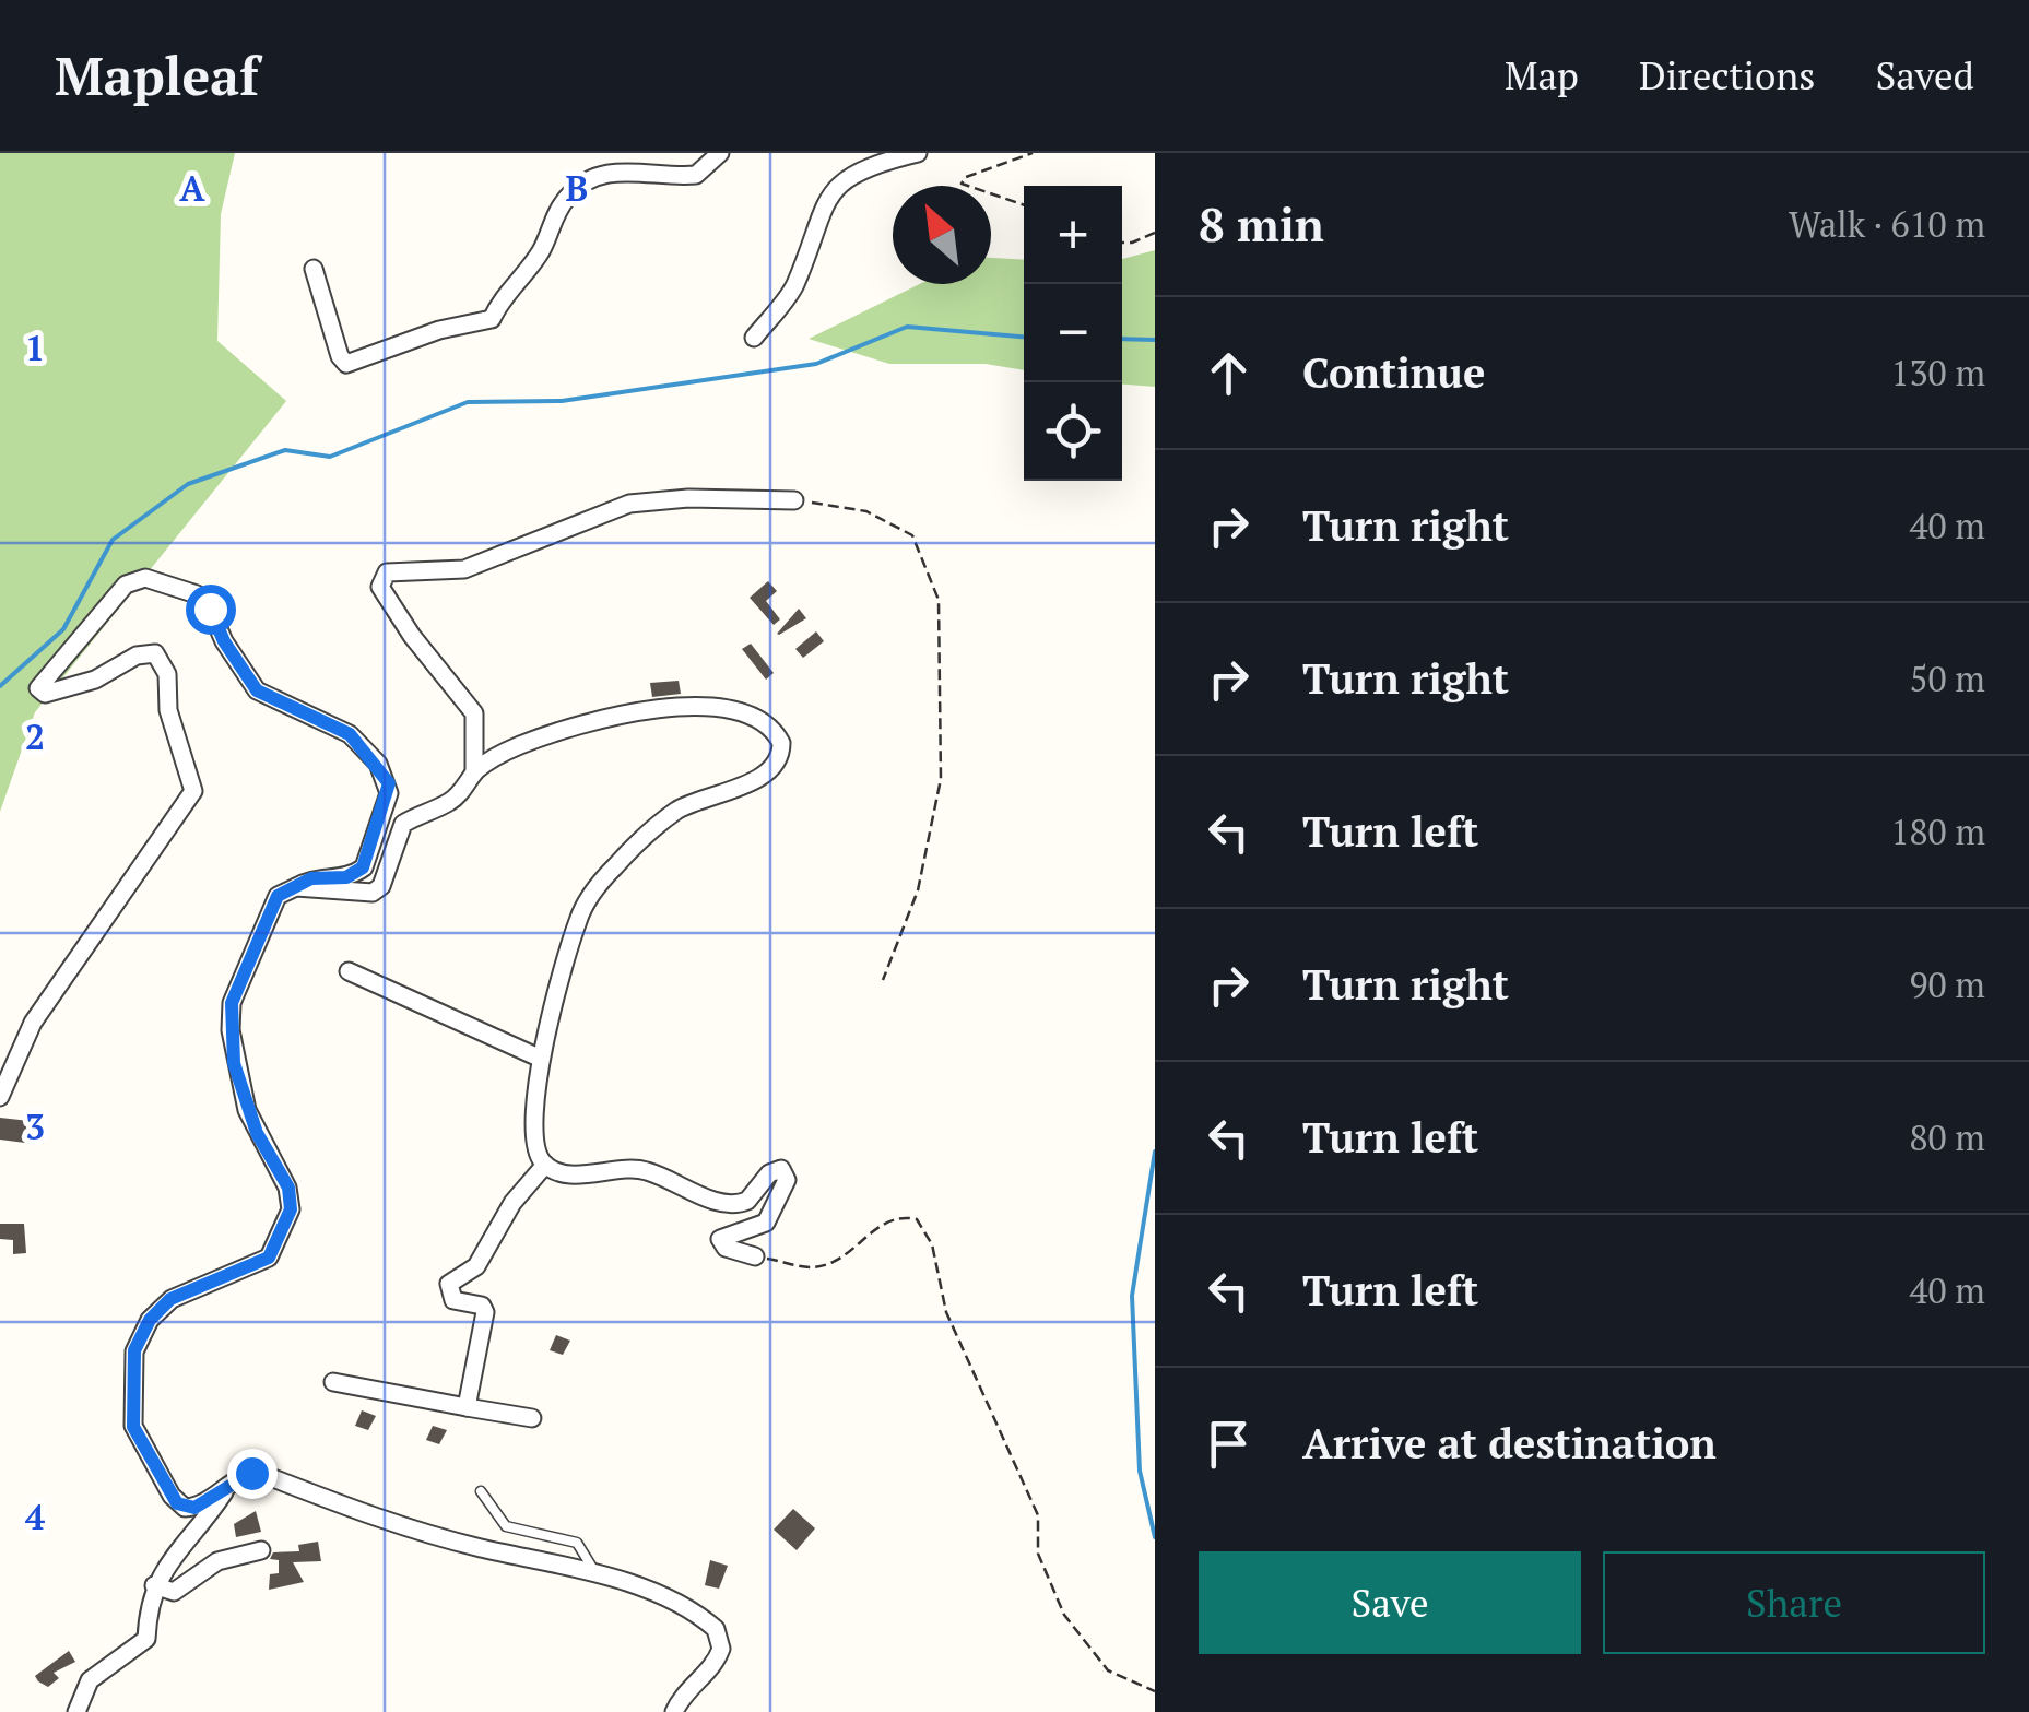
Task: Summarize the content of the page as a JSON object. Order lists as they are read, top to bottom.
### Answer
{
  "north": "top left",
  "page": {
    "header": "Mapleaf",
    "nav": ["Map", "Directions", "Saved"],
    "heading": ["8 min", "Walk · 610 m"],
    "map_buttons": ["+", "−"],
    "list": [
      ["Continue", "130 m"],
      ["Turn right", "40 m"],
      ["Turn right", "50 m"],
      ["Turn left", "180 m"],
      ["Turn right", "90 m"],
      ["Turn left", "80 m"],
      ["Turn left", "40 m"],
      "Arrive at destination"
    ],
    "buttons": ["Save", "Share"]
  },
  "grid": {
    "columns": ["A", "B"],
    "rows": [
      "1",
      "2",
      "3",
      "4"
    ]
  }
}
